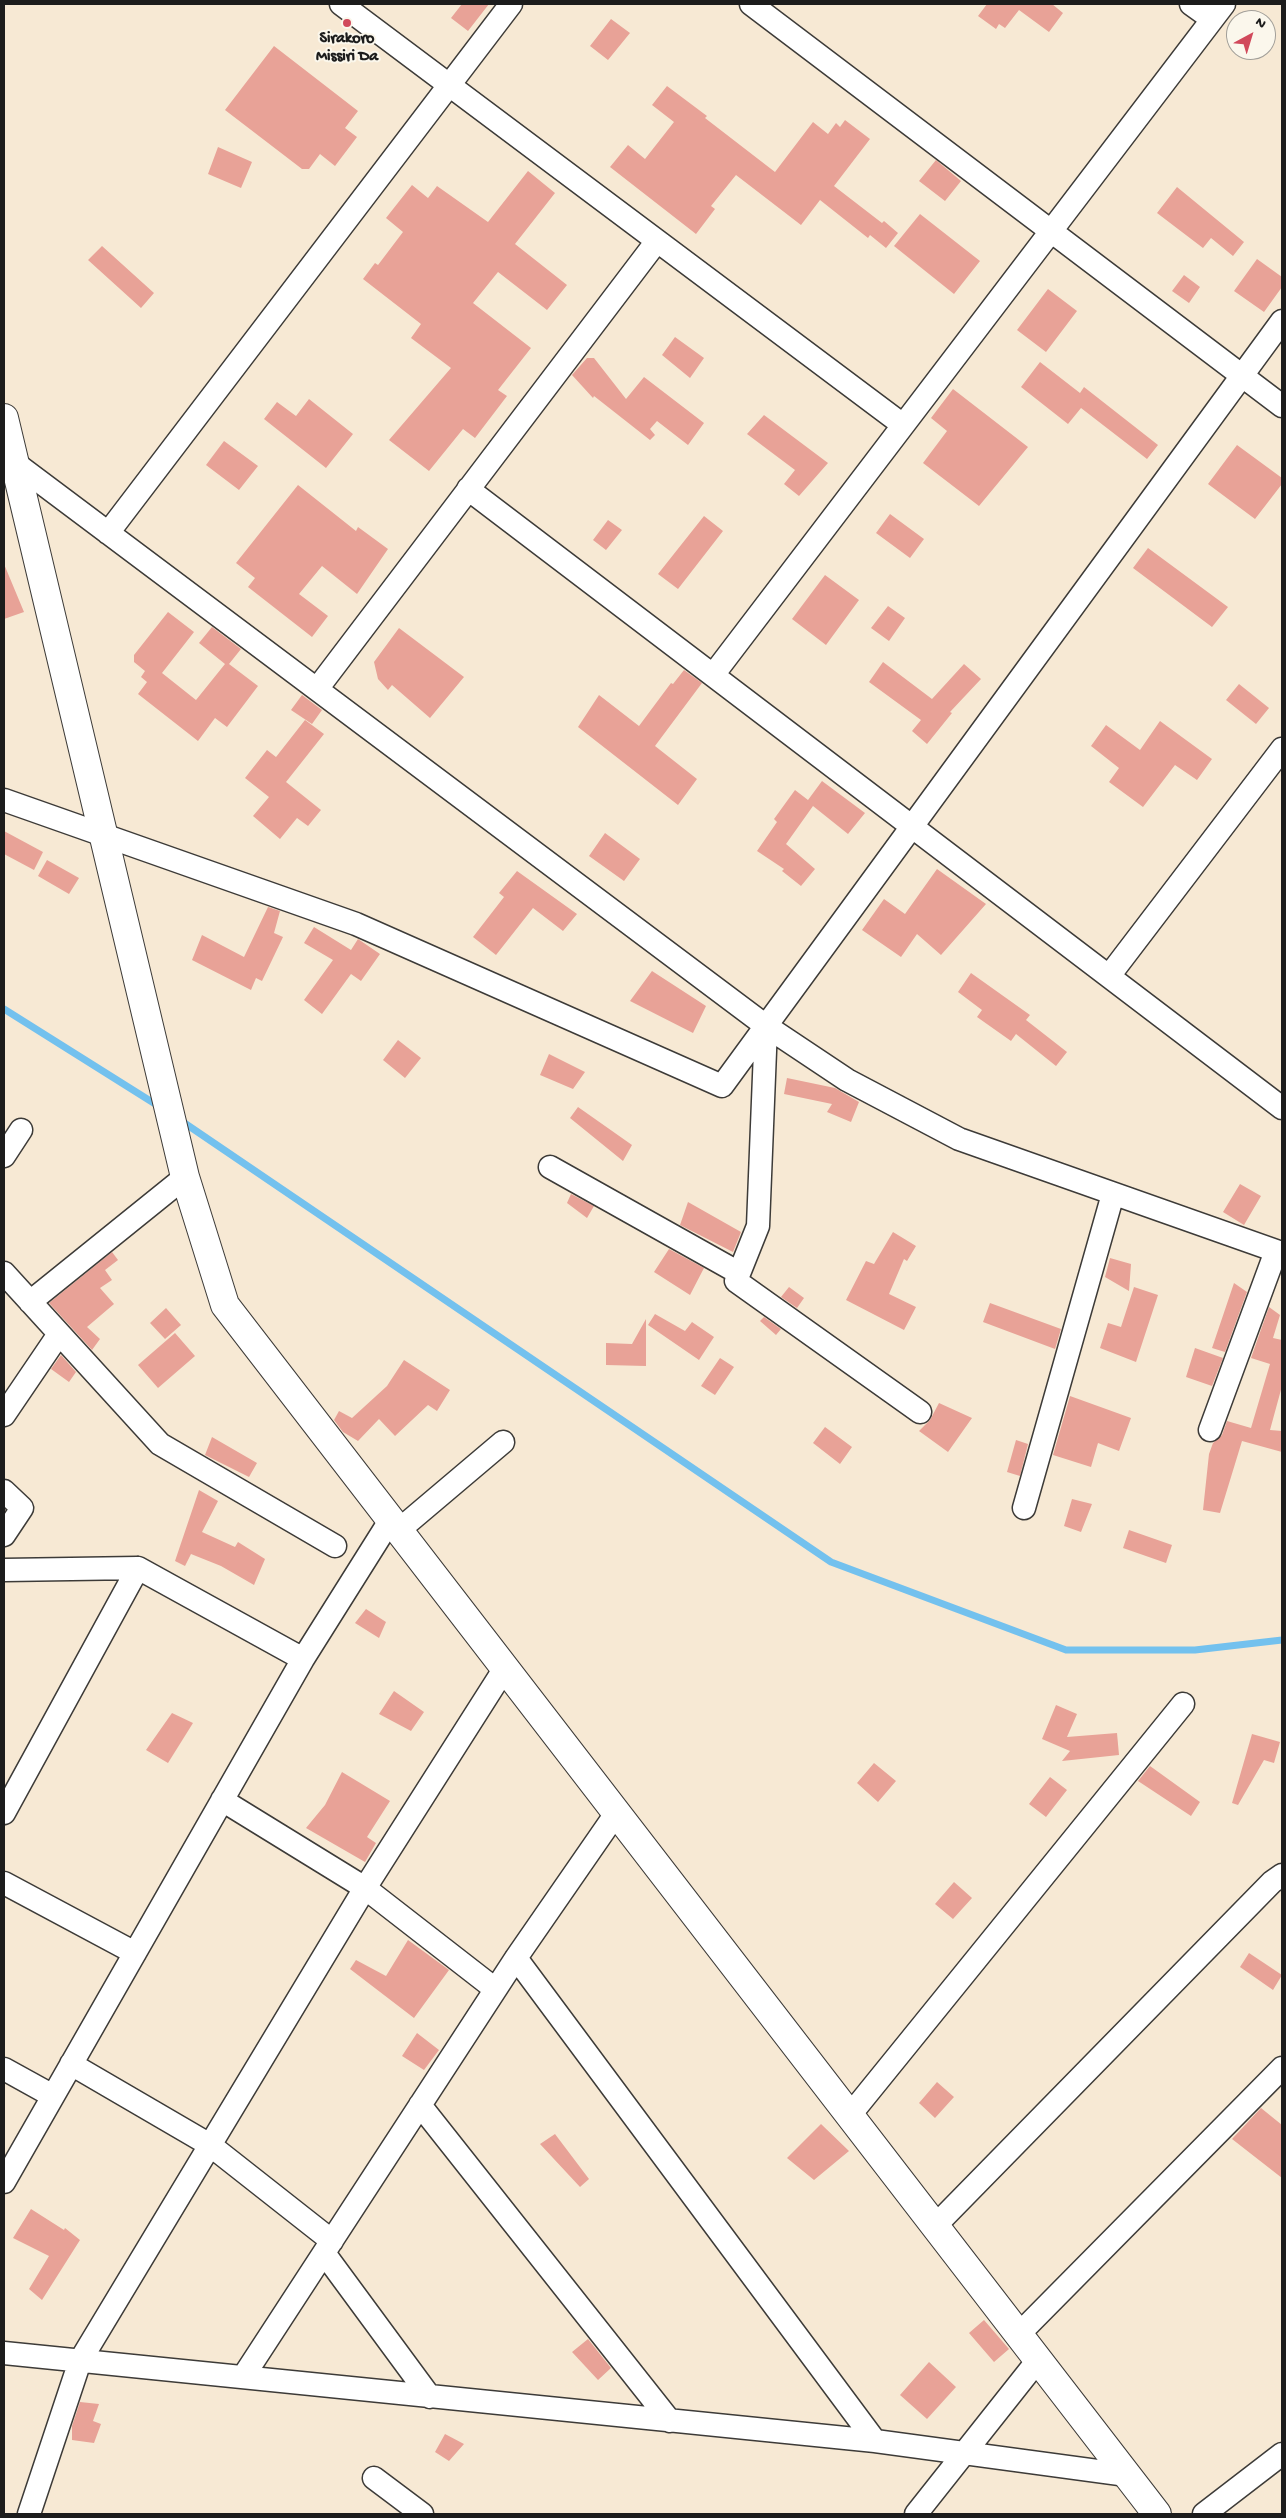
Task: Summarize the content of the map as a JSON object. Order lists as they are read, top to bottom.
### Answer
{
  "places": ["Sirakoro Missiri Da"],
  "north": "top right"
}
